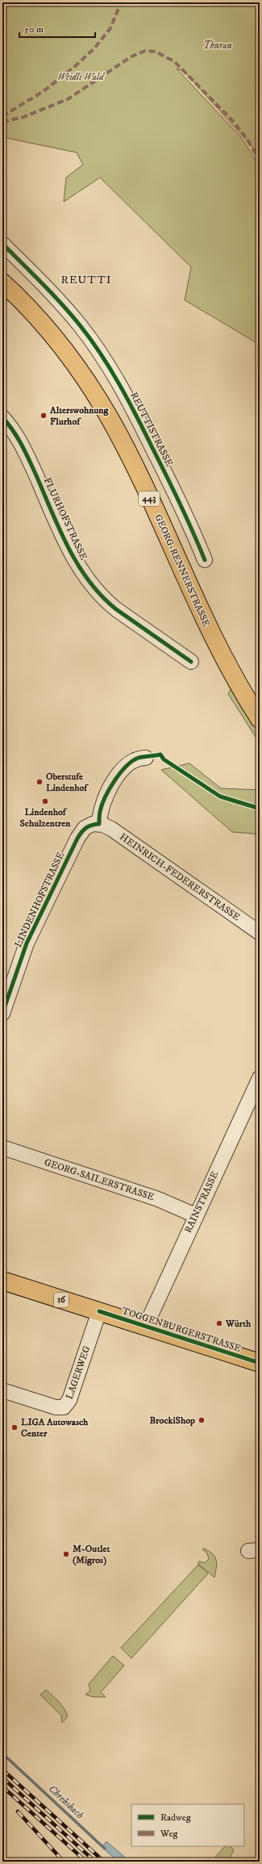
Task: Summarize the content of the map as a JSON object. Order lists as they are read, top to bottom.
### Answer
{
  "streets": {
    "main road": [
      "443",
      "GEORG-RENNERSTRASSE",
      "16",
      "TOGGENBURGERSTRASSE"
    ],
    "street": [
      "REUTTISTRASSE",
      "FLURHOFSTRASSE",
      "HEINRICH-FEDERERSTRASSE",
      "LINDENHOFSTRASSE",
      "GEORG-SAILERSTRASSE",
      "RAINSTRASSE",
      "LAGERWEG"
    ]
  },
  "crossings": [
    ["HEINRICH-FEDERERSTRASSE", "LINDENHOFSTRASSE"],
    ["GEORG-SAILERSTRASSE", "RAINSTRASSE"],
    ["RAINSTRASSE", "TOGGENBURGERSTRASSE"],
    ["TOGGENBURGERSTRASSE", "LAGERWEG"]
  ],
  "districts": ["REUTTI"],
  "water": ["Chrebsbach"],
  "parks": ["Thurau", "Weidli Wald"],
  "places": [
    "Alterswohnung Flurhof",
    "Oberstufe Lindenhof",
    "Lindenhof Schulzentren",
    "Würth",
    "BrockiShop",
    "LIGA Autowasch Center",
    "M-Outlet (Migros)"
  ],
  "legend": ["Radweg", "Weg"],
  "scale_bar": "50 m"
}
